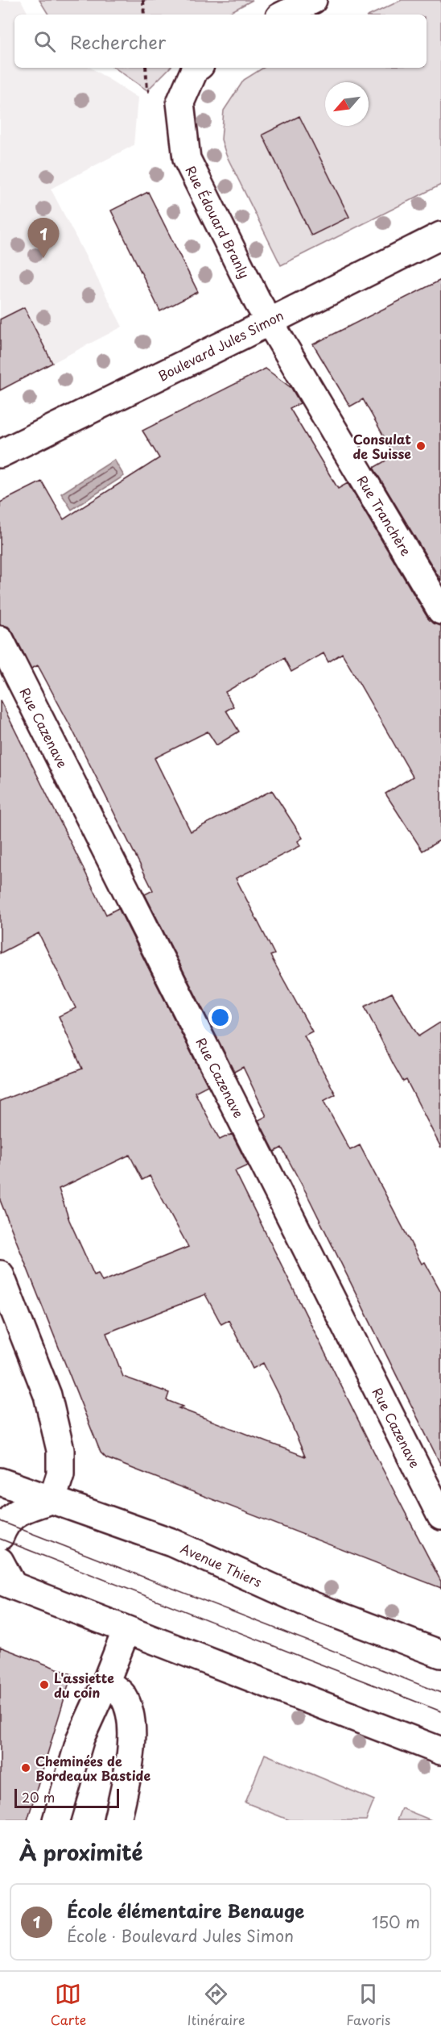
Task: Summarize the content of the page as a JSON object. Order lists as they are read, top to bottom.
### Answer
{
  "streets": {
    "street": [
      "Rue Édouard Branly",
      "Boulevard Jules Simon",
      "Rue Tranchère",
      "Rue Cazenave",
      "Avenue Thiers"
    ]
  },
  "crossings": [
    ["Rue Édouard Branly", "Boulevard Jules Simon"],
    ["Rue Édouard Branly", "Rue Tranchère"],
    ["Boulevard Jules Simon", "Rue Tranchère"]
  ],
  "places": ["Consulat de Suisse", "L'assiette du coin", "Cheminées de Bordeaux Bastide"],
  "scale_bar": "20 m",
  "north": "bottom left",
  "page": {
    "search": "Rechercher",
    "pins": "1",
    "scale": "20 m",
    "heading": "À proximité",
    "list": [
      {
        "mark": "1",
        "name": "École élémentaire Benauge",
        "note": "École · Boulevard Jules Simon",
        "value": "150 m"
      }
    ],
    "nav": ["Carte", "Itinéraire", "Favoris"]
  }
}
